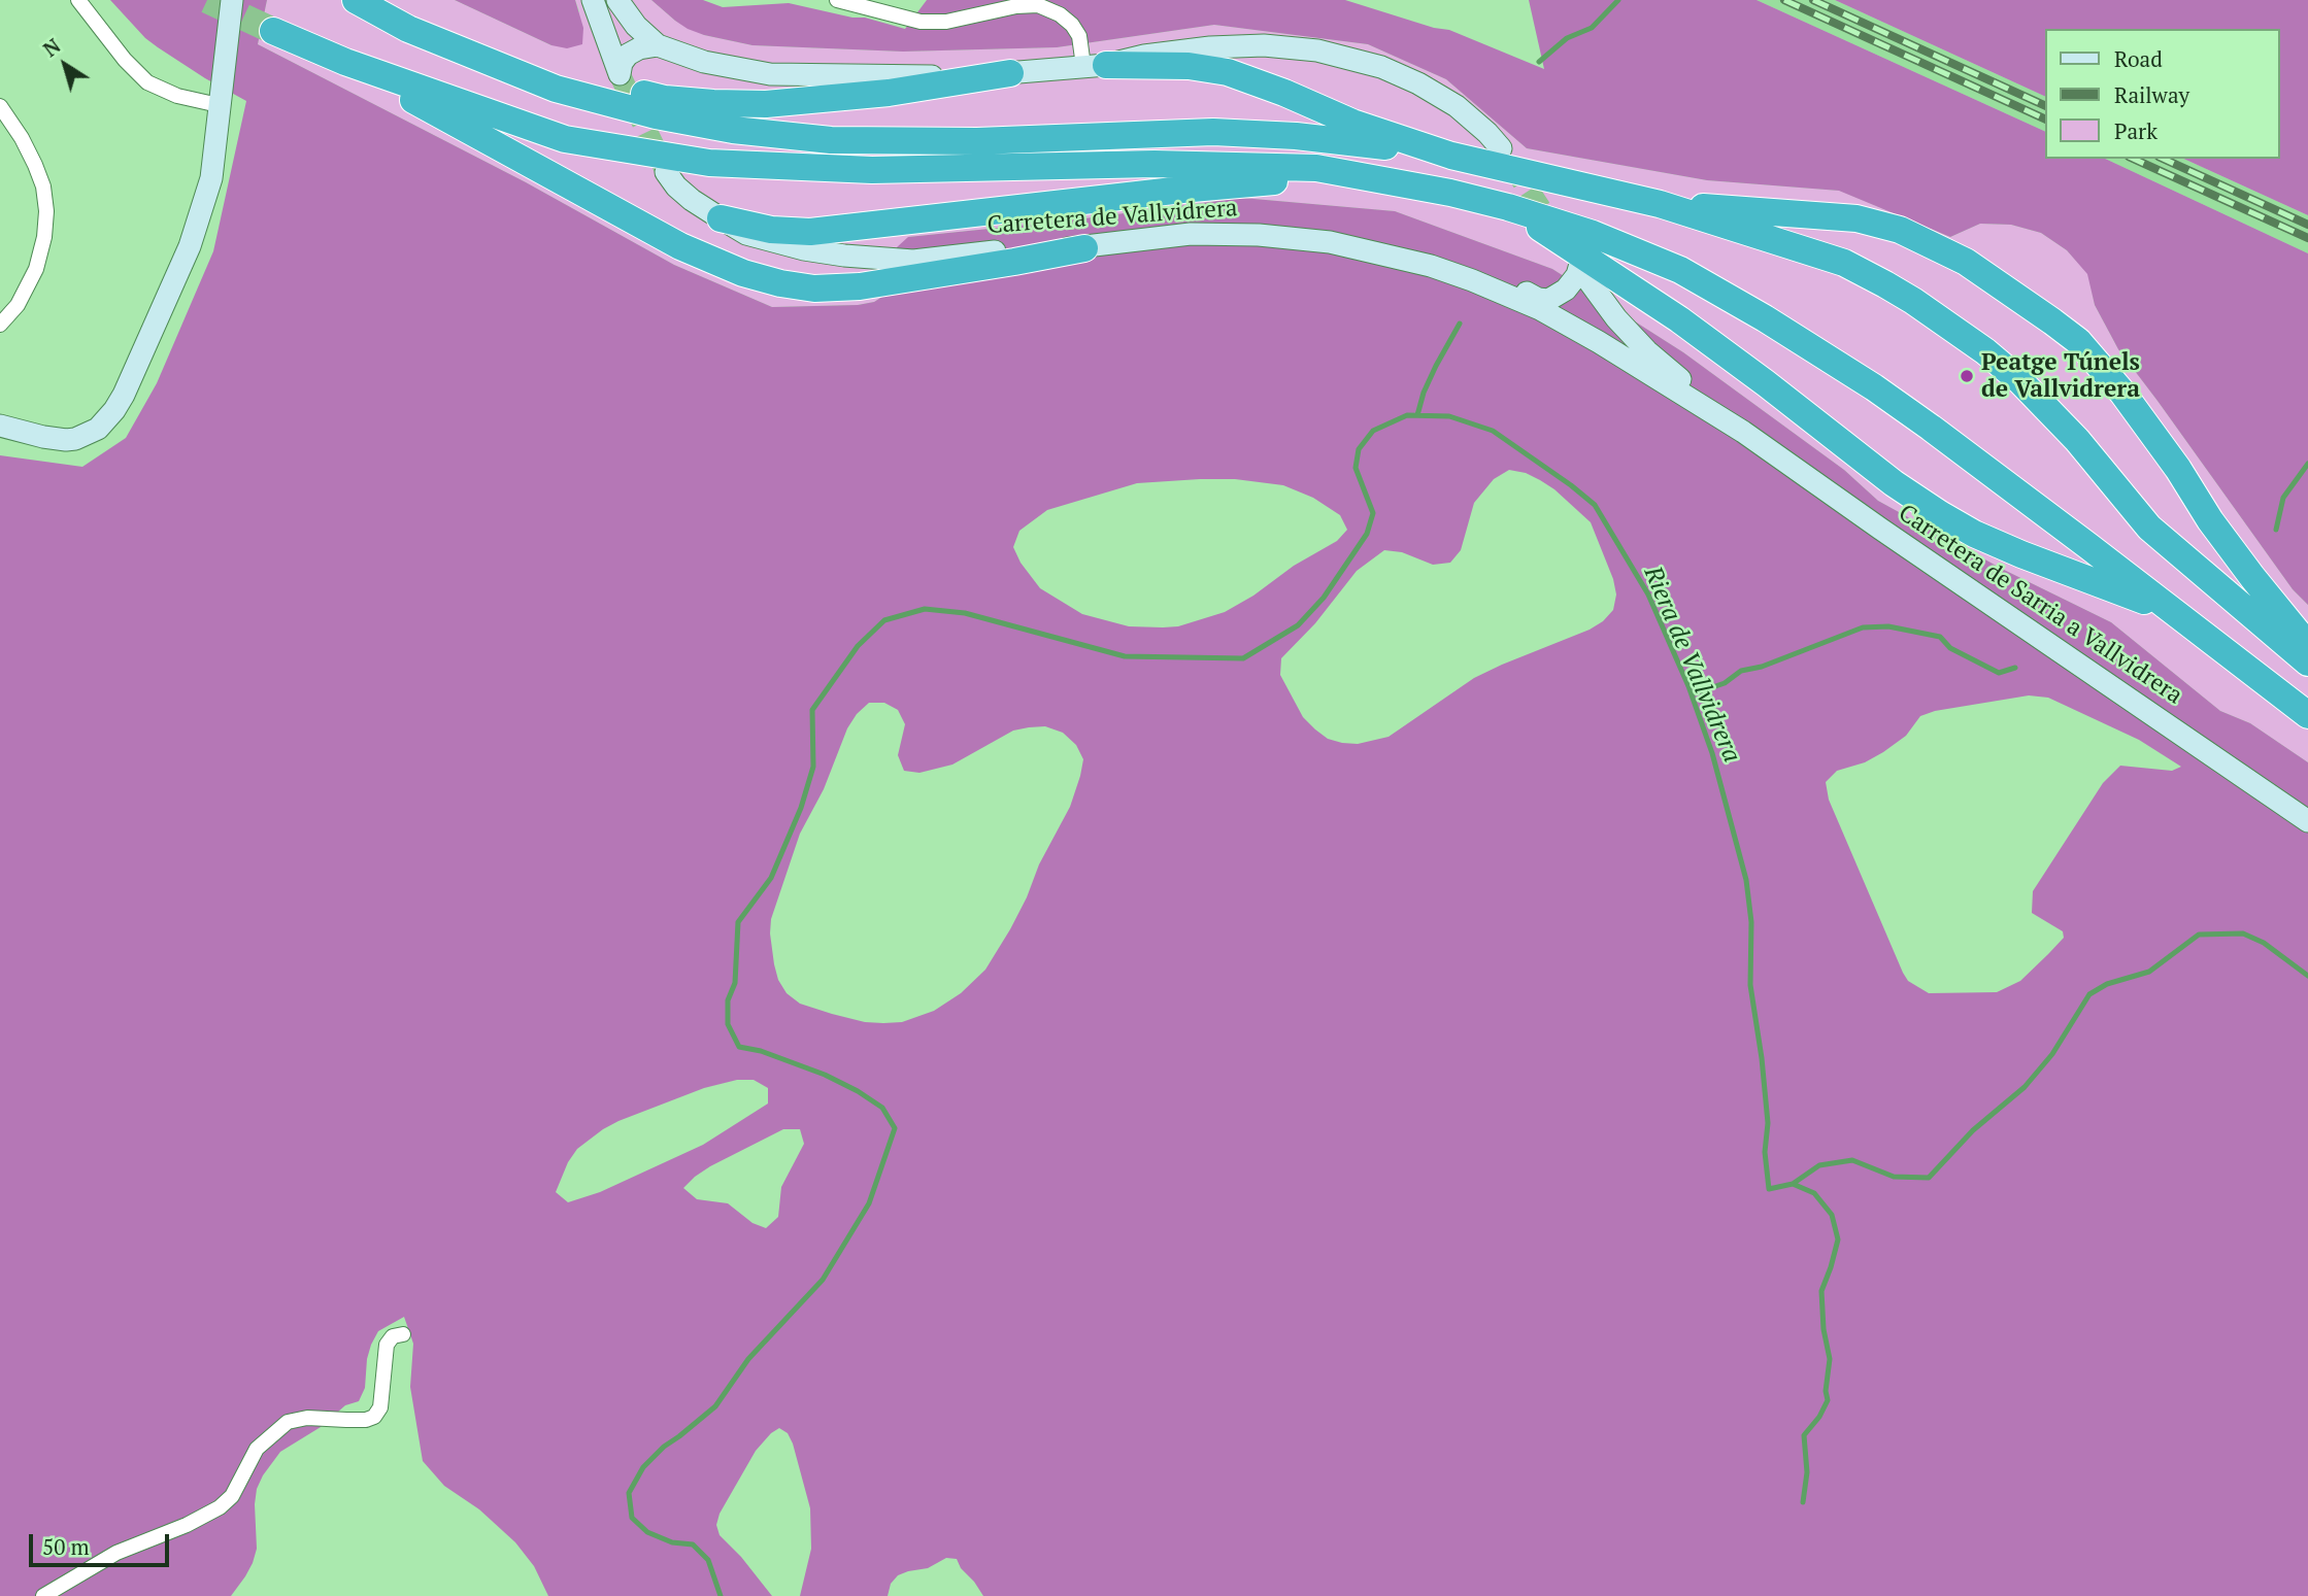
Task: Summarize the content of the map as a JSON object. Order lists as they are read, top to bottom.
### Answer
{
  "streets": {
    "main road": ["Carretera de Vallvidrera", "Carretera de Sarria a Vallvidrera"]
  },
  "crossings": [
    ["Carretera de Vallvidrera", "Carretera de Sarria a Vallvidrera"]
  ],
  "water": ["Riera de Vallvidrera"],
  "places": ["Peatge Túnels de Vallvidrera"],
  "legend": ["Road", "Railway", "Park"],
  "scale_bar": "50 m",
  "north": "top left"
}
